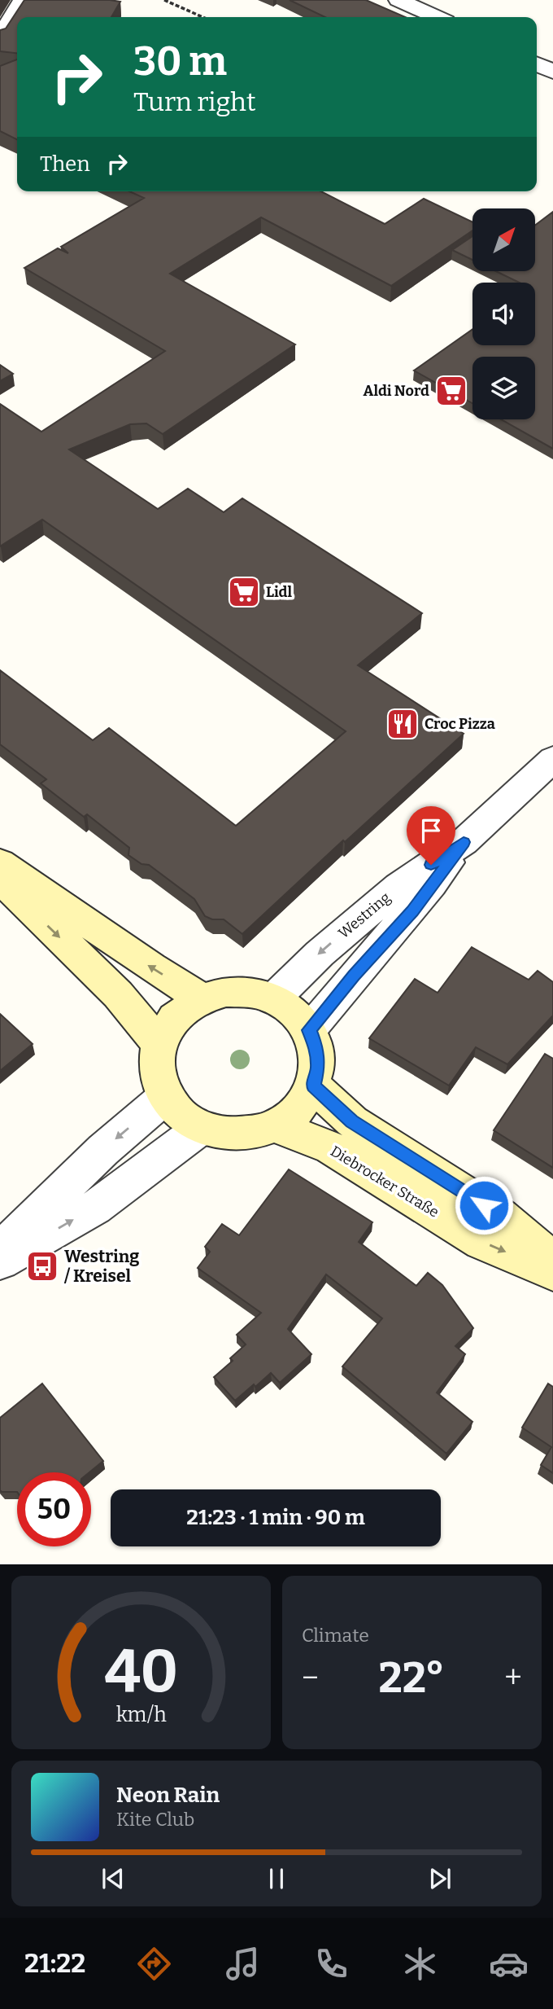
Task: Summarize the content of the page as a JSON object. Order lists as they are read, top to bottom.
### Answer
{
  "streets": {
    "main road": ["Diebrocker Straße"],
    "street": ["Westring"]
  },
  "crossings": [
    ["Westring", "Diebrocker Straße"]
  ],
  "places": {
    "supermarket": ["Aldi Nord", "Lidl"],
    "restaurant": ["Croc Pizza"],
    "bus stop": ["Westring / Kreisel"]
  },
  "north": "top right",
  "page": {
    "turn": ["30 m", "Turn right"],
    "then": "Then",
    "limit": "50",
    "trip": "21:23 · 1 min · 90 m",
    "tile": "Climate",
    "heat": ["−", "22°", "+"],
    "song": ["Neon Rain", "Kite Club"],
    "tabs": "21:22",
    "gauge": ["40", "km/h"]
  }
}
